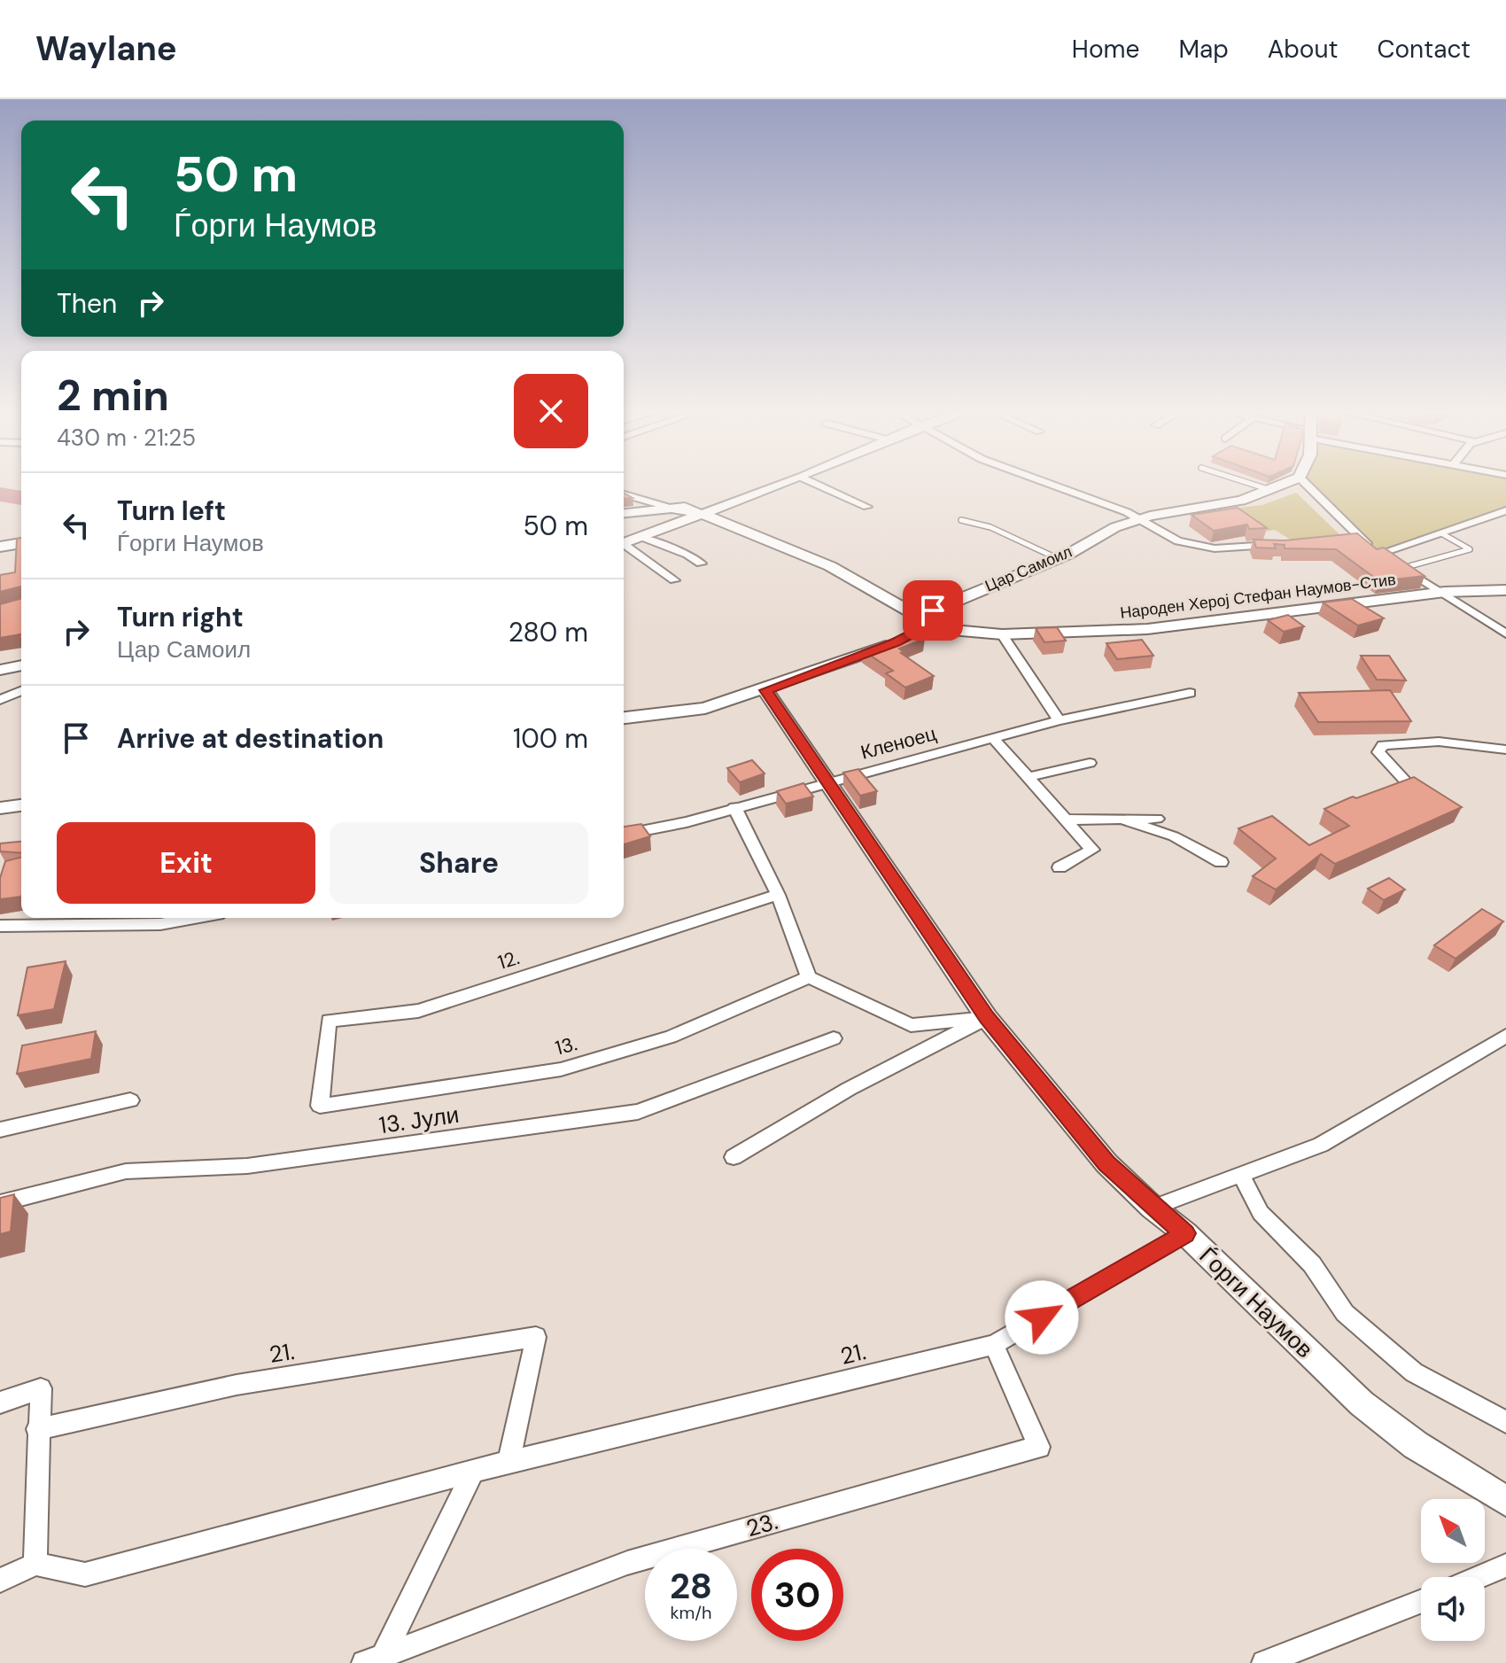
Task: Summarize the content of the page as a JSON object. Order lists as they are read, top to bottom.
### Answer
{
  "streets": {
    "street": [
      "Цар Самоил",
      "Народен Херој Стефан Наумов-Стив",
      "Кленоец",
      "12.",
      "13.",
      "13. Јули",
      "Ѓорги Наумов",
      "21.",
      "23."
    ]
  },
  "crossings": [
    ["Цар Самоил", "Народен Херој Стефан Наумов-Стив"],
    ["Цар Самоил", "Ѓорги Наумов"],
    ["Кленоец", "Ѓорги Наумов"],
    ["12.", "13."],
    ["Ѓорги Наумов", "21."],
    ["21.", "23."]
  ],
  "north": "top left",
  "page": {
    "header": "Waylane",
    "nav": [
      "Home",
      "Map",
      "About",
      "Contact"
    ],
    "turn": ["50 m", "Ѓорги Наумов"],
    "then": "Then",
    "heading": ["2 min", "430 m · 21:25"],
    "list": [
      {
        "name": "Turn left",
        "note": "Ѓорги Наумов",
        "value": "50 m"
      },
      {
        "name": "Turn right",
        "note": "Цар Самоил",
        "value": "280 m"
      },
      {
        "name": "Arrive at destination",
        "value": "100 m"
      }
    ],
    "buttons": ["Exit", "Share"],
    "speed": "28 km/h",
    "limit": "30"
  }
}
